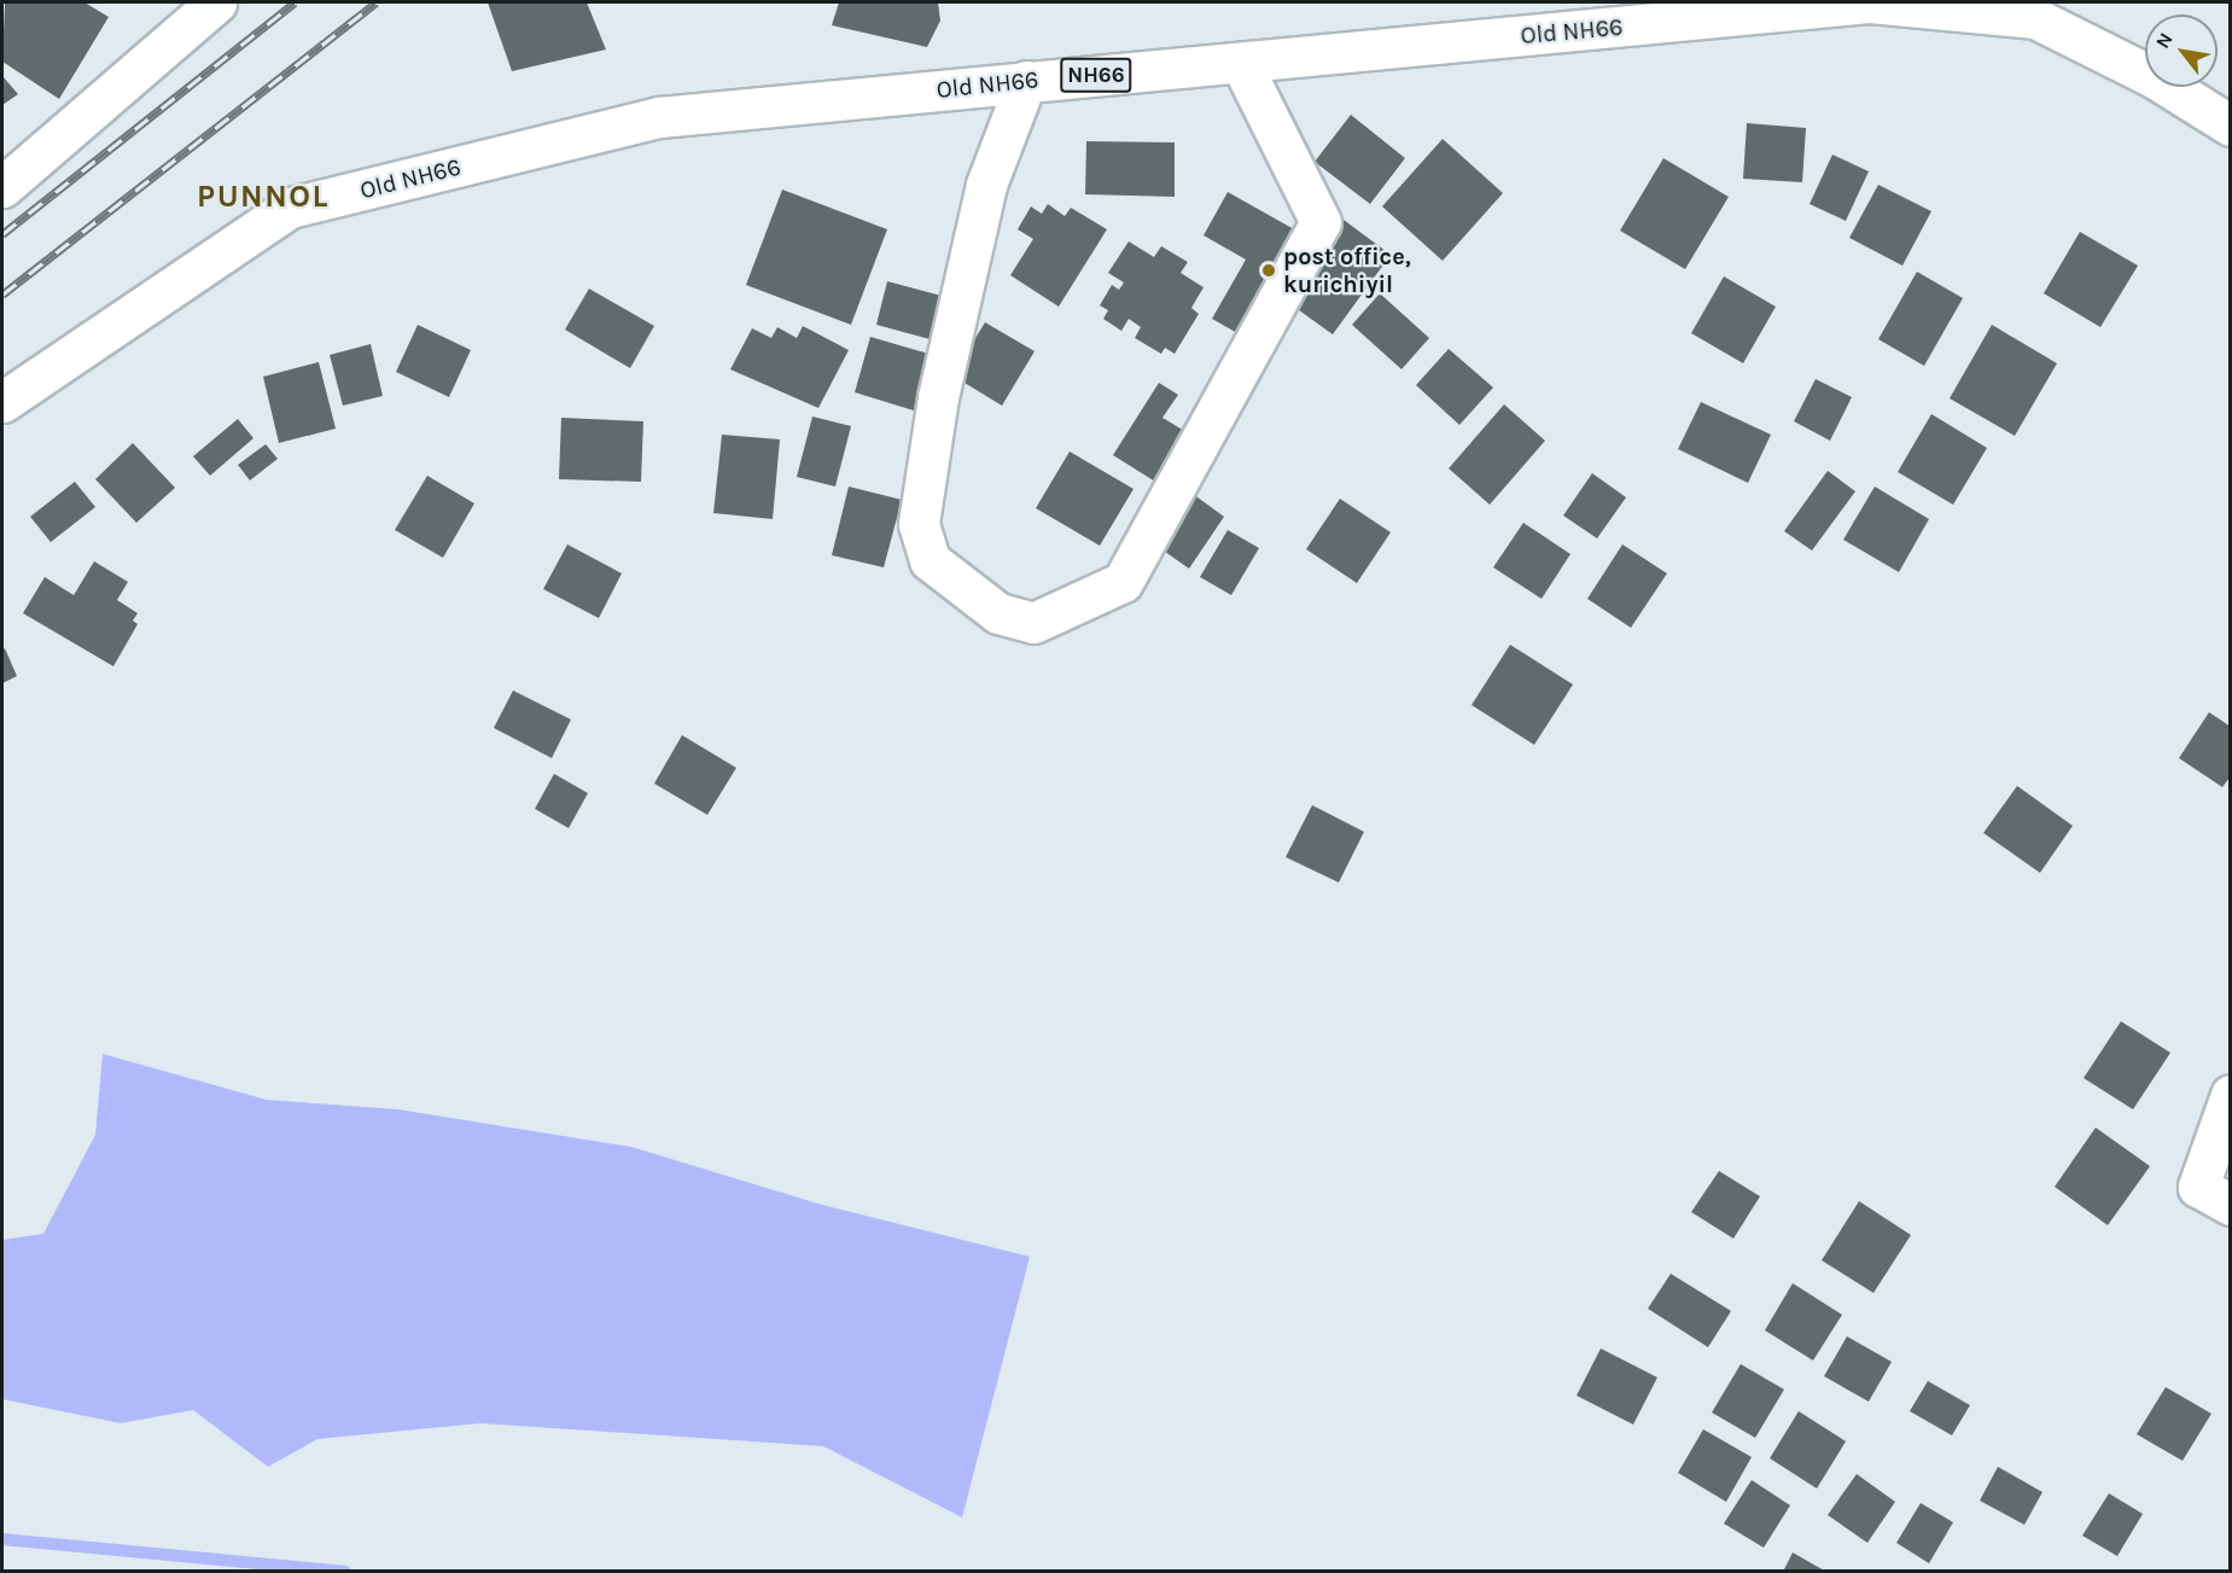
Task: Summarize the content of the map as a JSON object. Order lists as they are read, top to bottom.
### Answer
{
  "streets": {
    "main road": ["Old NH66", "NH66"]
  },
  "districts": ["PUNNOL"],
  "places": ["post office, kurichiyil"],
  "north": "top left"
}
